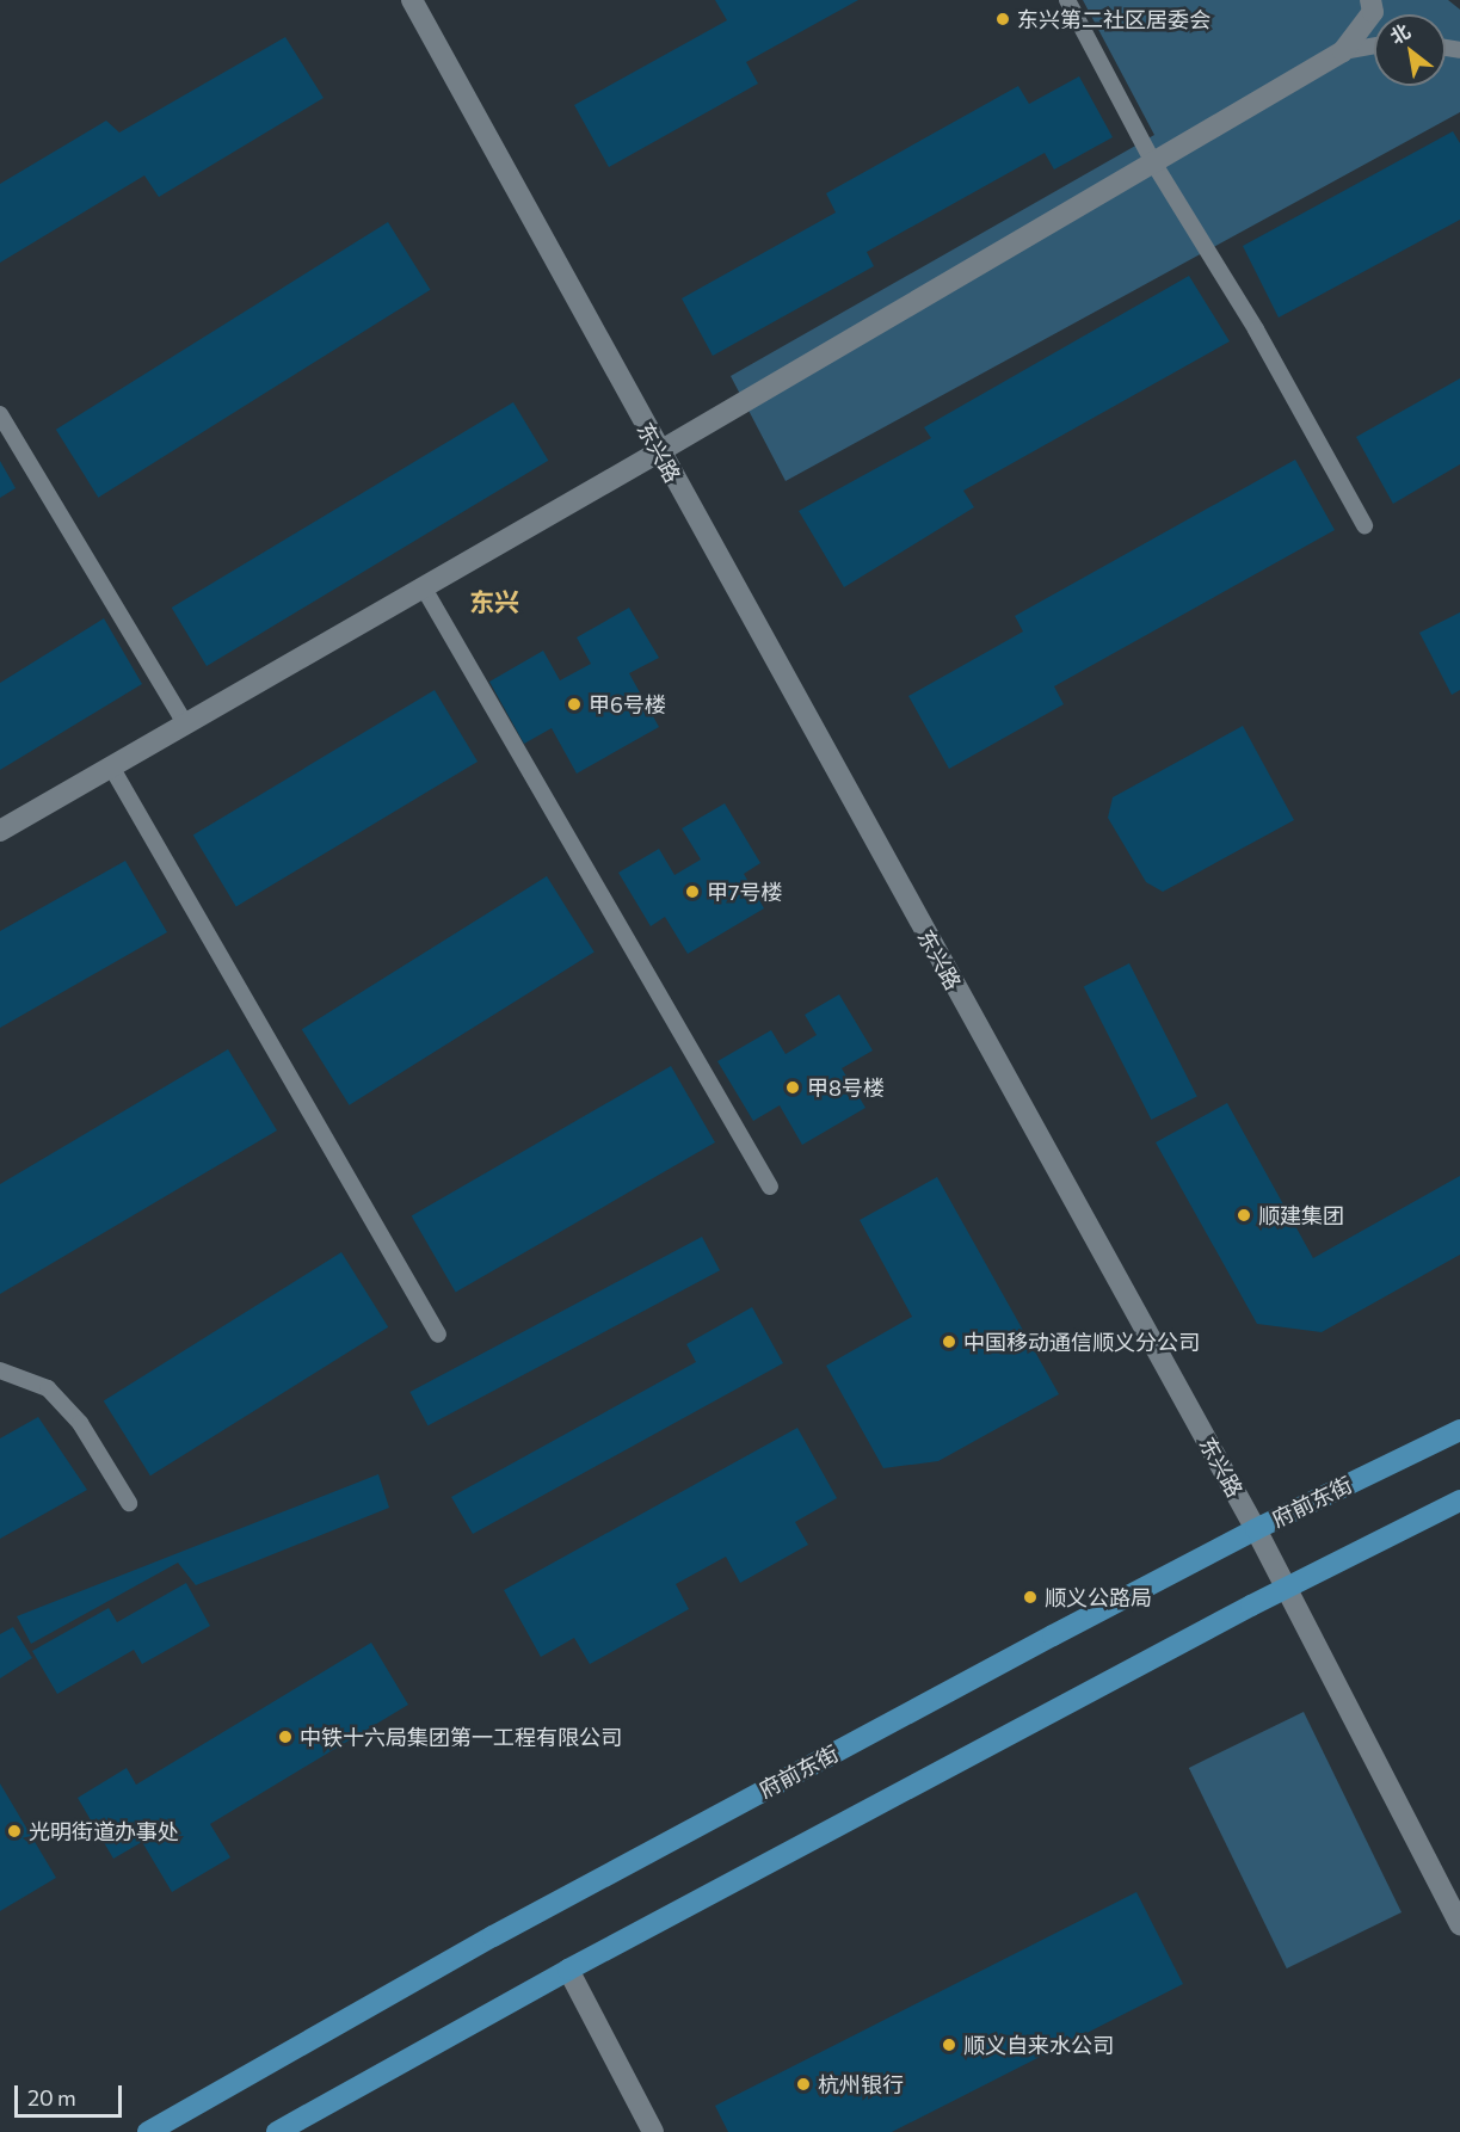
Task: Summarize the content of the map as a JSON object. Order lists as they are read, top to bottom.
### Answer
{
  "streets": {
    "main road": ["府前东街"],
    "street": ["东兴路"]
  },
  "crossings": [
    ["东兴路", "府前东街"]
  ],
  "districts": ["东兴"],
  "places": [
    "东兴第二社区居委会",
    "甲6号楼",
    "甲7号楼",
    "甲8号楼",
    "顺建集团",
    "中国移动通信顺义分公司",
    "顺义公路局",
    "中铁十六局集团第一工程有限公司",
    "光明街道办事处",
    "顺义自来水公司",
    "杭州银行"
  ],
  "scale_bar": "20 m",
  "north": "top left"
}
